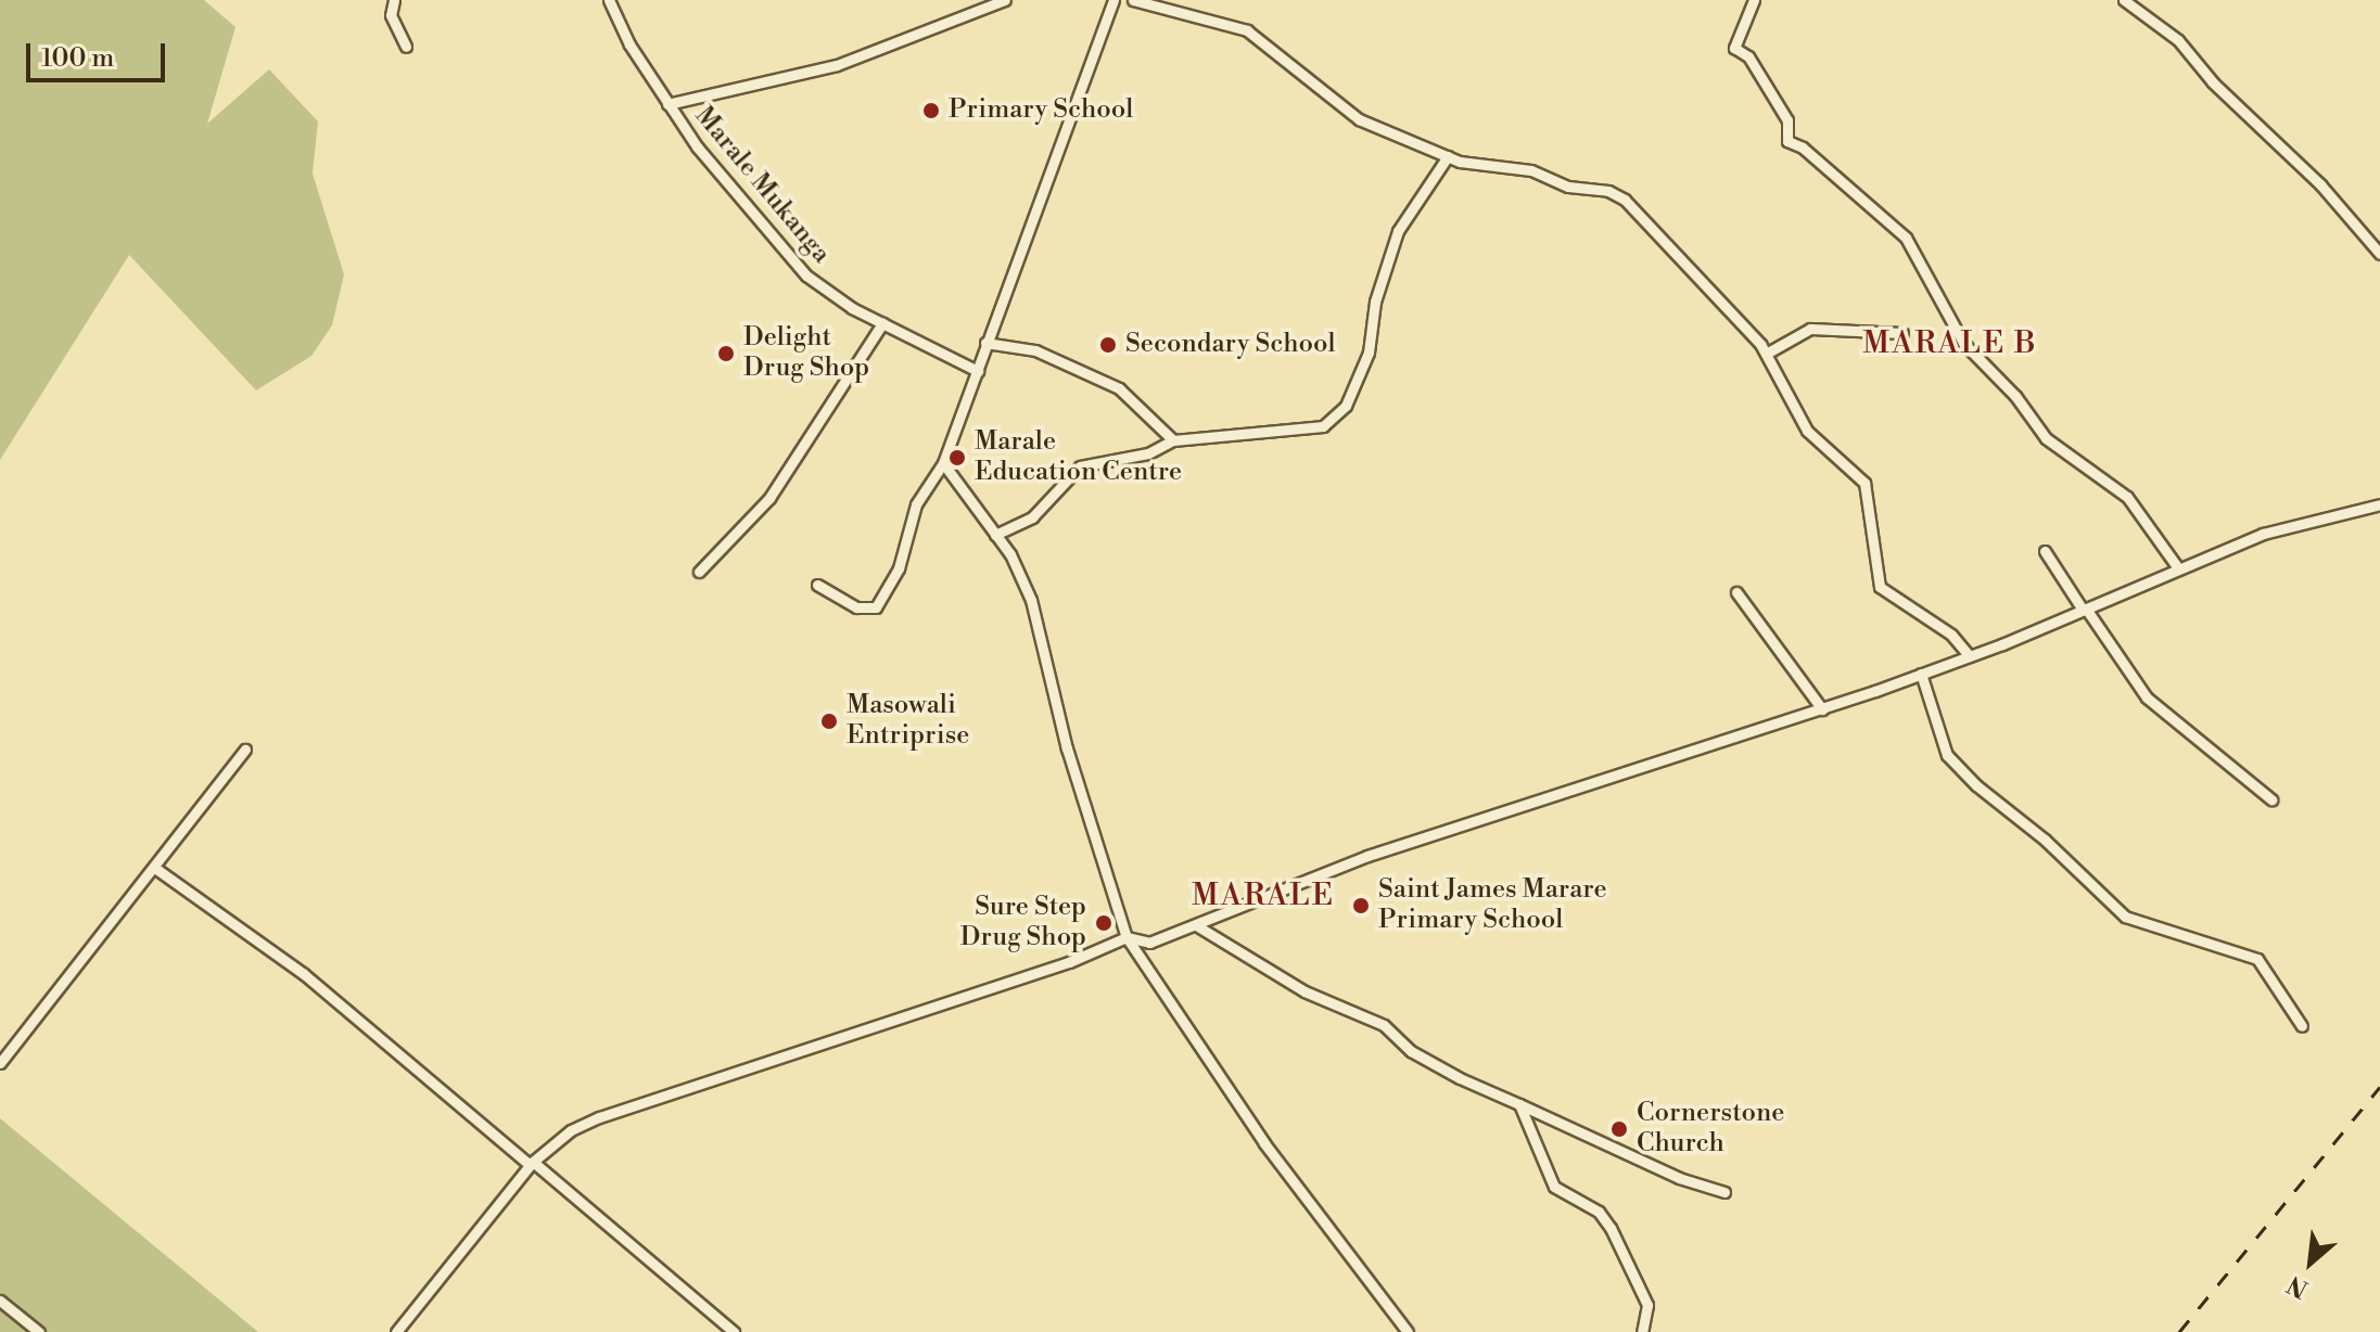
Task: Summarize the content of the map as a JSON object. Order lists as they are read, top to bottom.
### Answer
{
  "streets": {
    "street": ["Marale Mukanga"]
  },
  "districts": ["MARALE B", "MARALE"],
  "places": [
    "Primary School",
    "Secondary School",
    "Delight Drug Shop",
    "Marale Education Centre",
    "Masowali Entriprise",
    "Saint James Marare Primary School",
    "Sure Step Drug Shop",
    "Cornerstone Church"
  ],
  "scale_bar": "100 m",
  "north": "bottom left"
}
